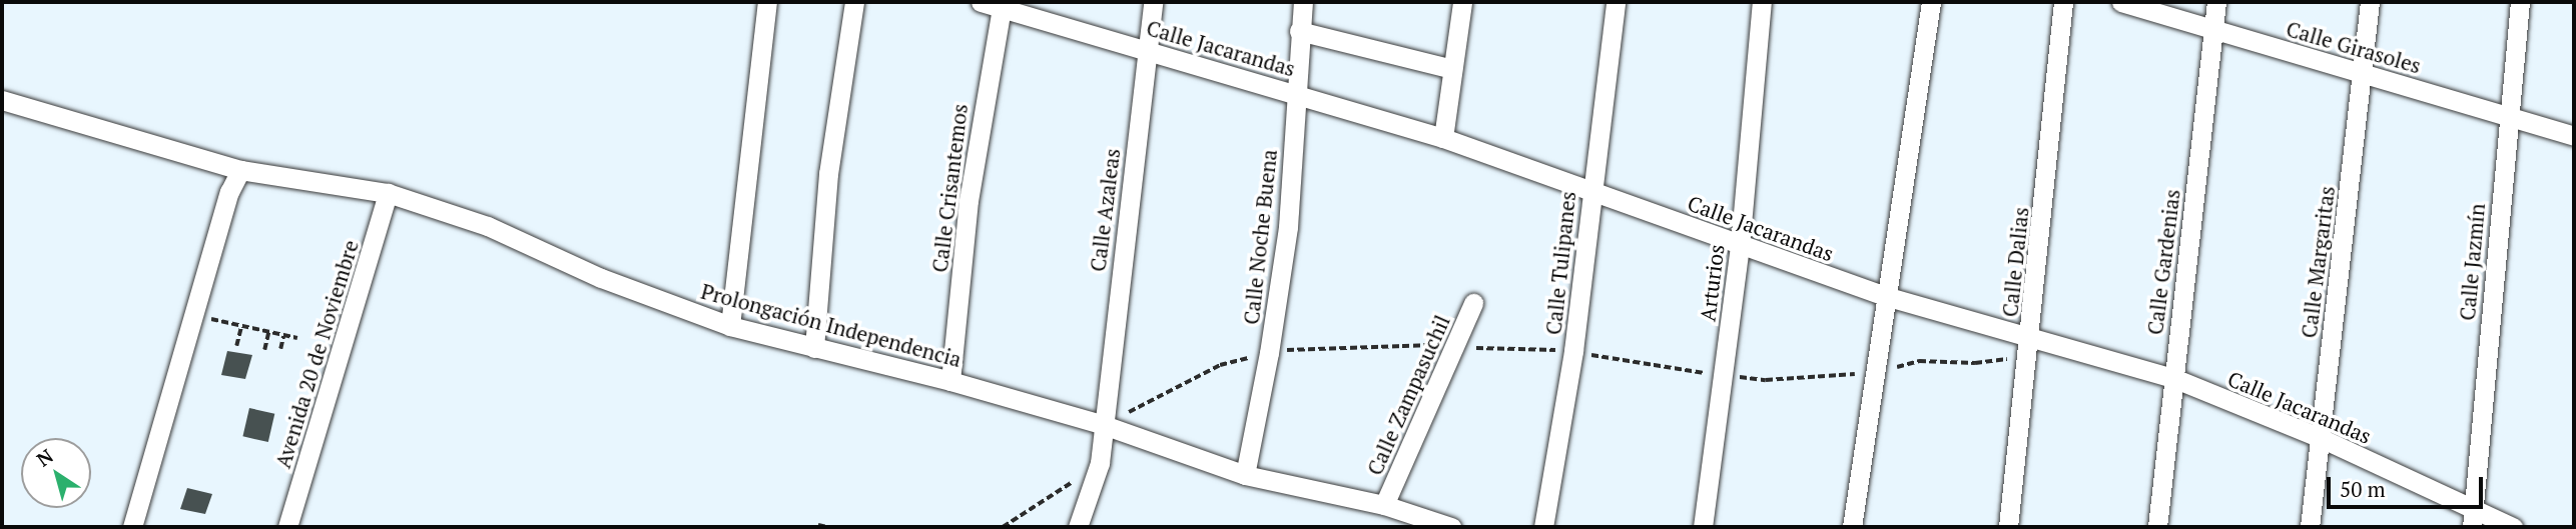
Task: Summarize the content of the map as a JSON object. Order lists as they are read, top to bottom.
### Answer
{
  "streets": {
    "street": [
      "Calle Girasoles",
      "Calle Jacarandas",
      "Calle Crisantemos",
      "Calle Azaleas",
      "Calle Noche Buena",
      "Calle Dalias",
      "Calle Gardenias",
      "Calle Margaritas",
      "Calle Jazmín",
      "Calle Tulipanes",
      "Arturios",
      "Prolongación Independencia",
      "Avenida 20 de Noviembre",
      "Calle Zampasuchil"
    ]
  },
  "crossings": [
    ["Calle Girasoles", "Calle Gardenias"],
    ["Calle Girasoles", "Calle Margaritas"],
    ["Calle Girasoles", "Calle Jazmín"],
    ["Calle Jacarandas", "Calle Crisantemos"],
    ["Calle Jacarandas", "Calle Azaleas"],
    ["Calle Jacarandas", "Calle Noche Buena"],
    ["Calle Jacarandas", "Calle Dalias"],
    ["Calle Jacarandas", "Calle Gardenias"],
    ["Calle Jacarandas", "Calle Margaritas"],
    ["Calle Jacarandas", "Calle Jazmín"],
    ["Calle Jacarandas", "Calle Tulipanes"],
    ["Calle Jacarandas", "Arturios"],
    ["Calle Crisantemos", "Prolongación Independencia"],
    ["Calle Azaleas", "Prolongación Independencia"],
    ["Calle Noche Buena", "Prolongación Independencia"],
    ["Prolongación Independencia", "Avenida 20 de Noviembre"],
    ["Prolongación Independencia", "Calle Zampasuchil"]
  ],
  "scale_bar": "50 m",
  "north": "top left"
}
